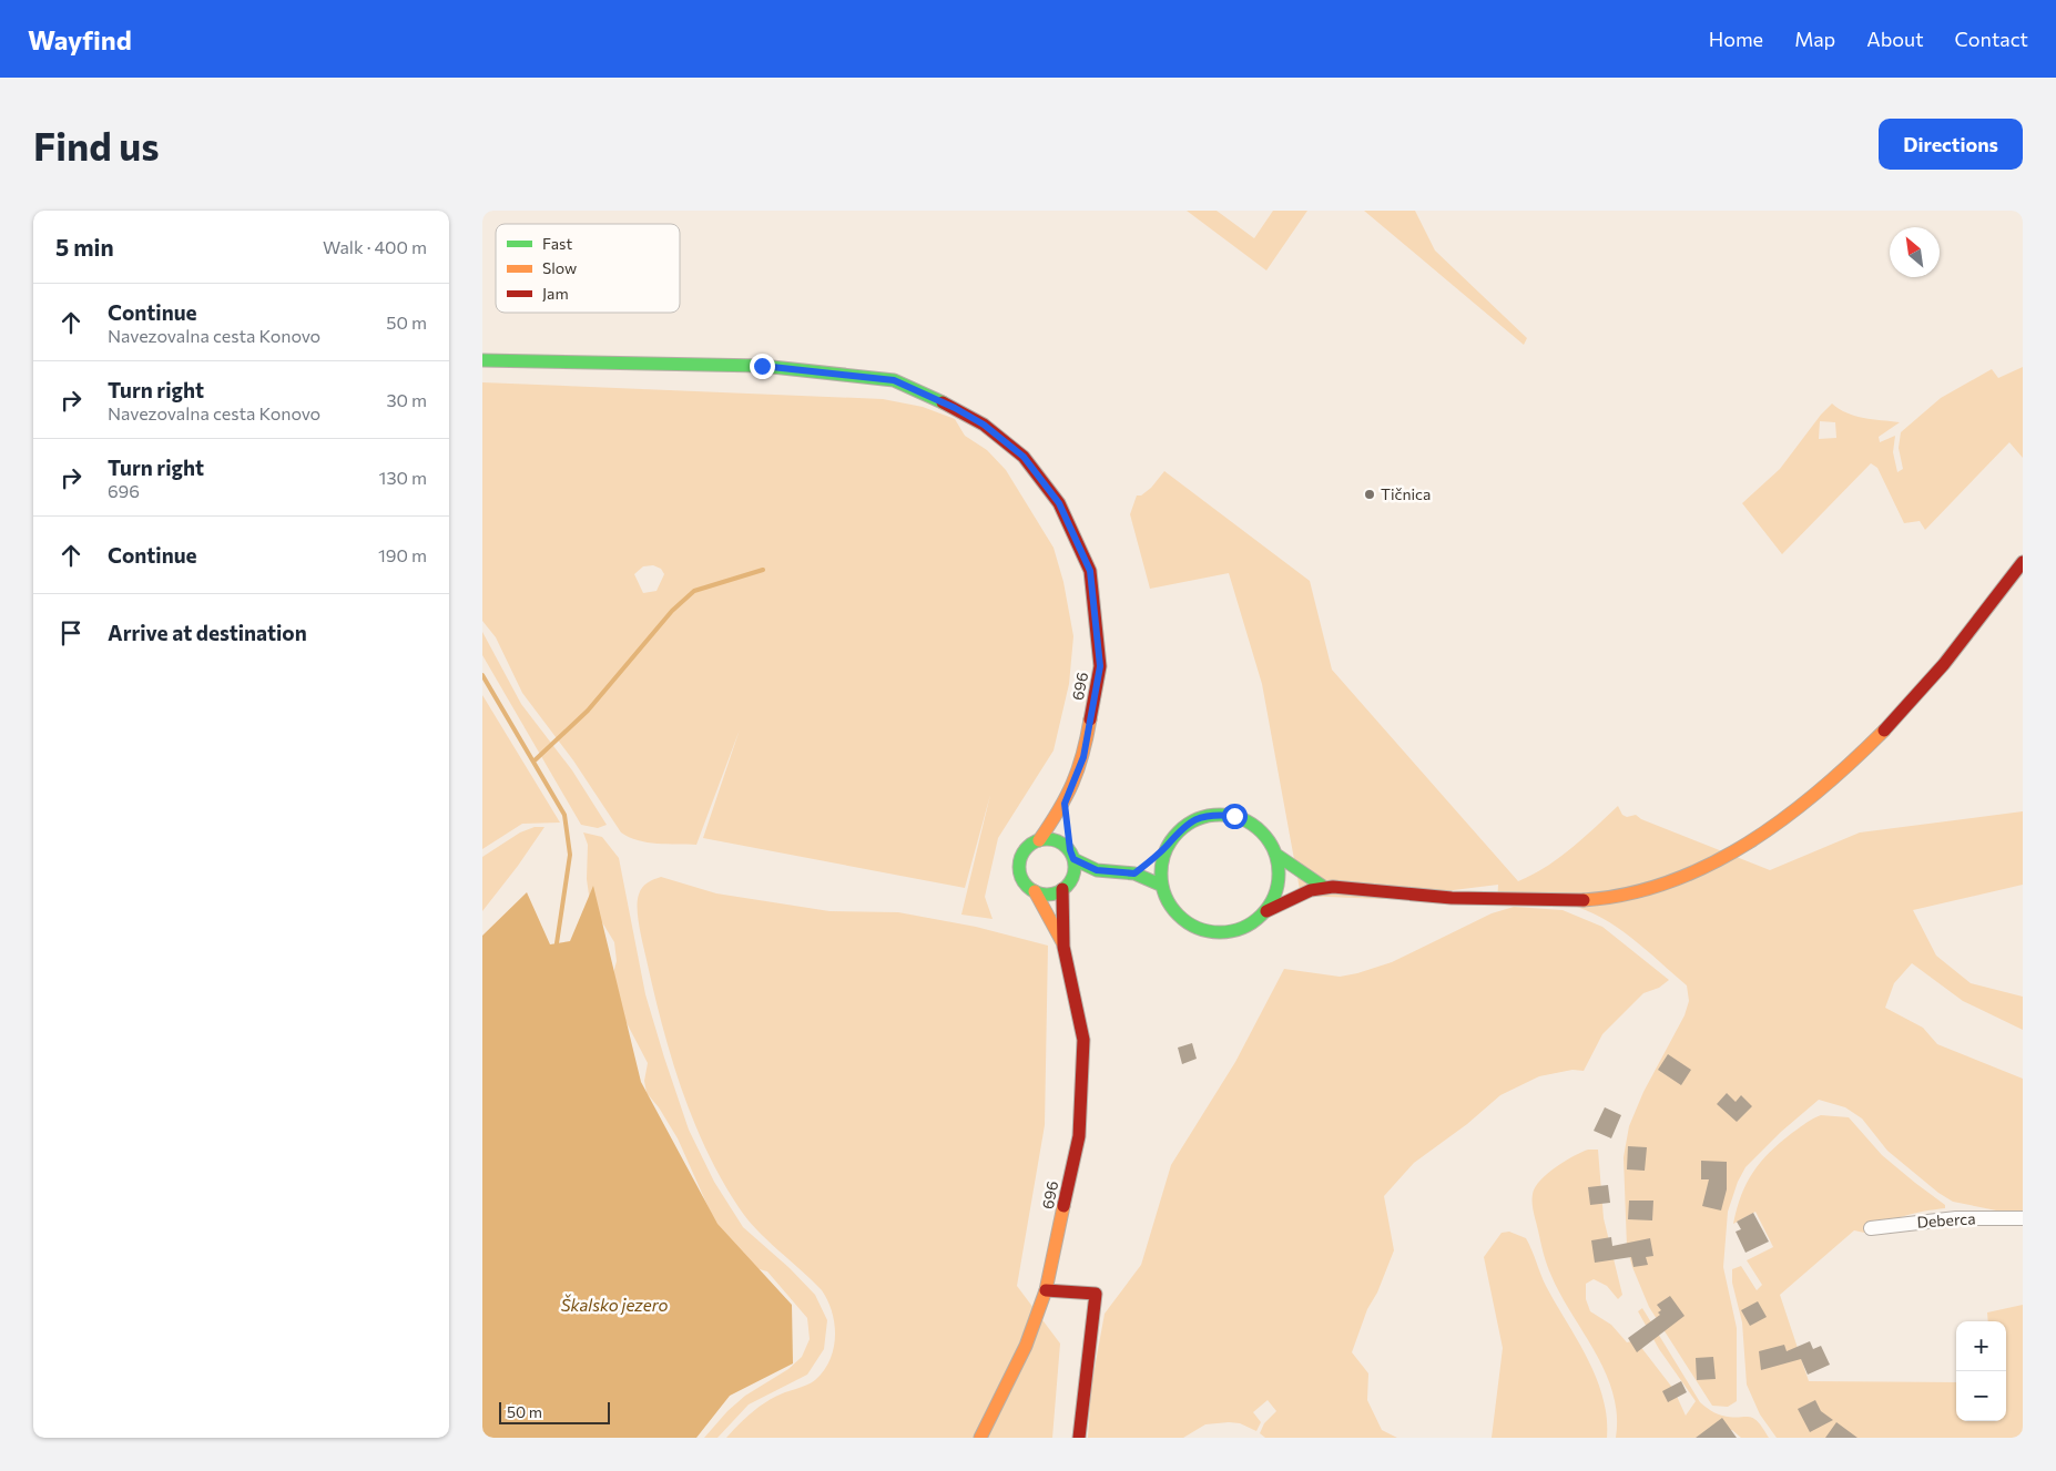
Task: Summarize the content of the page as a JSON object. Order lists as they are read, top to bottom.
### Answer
{
  "streets": {
    "main road": ["696"],
    "street": ["Deberca"]
  },
  "water": ["Škalsko jezero"],
  "places": ["Tičnica"],
  "legend": ["Fast", "Slow", "Jam"],
  "scale_bar": "50 m",
  "north": "top left",
  "page": {
    "header": "Wayfind",
    "nav": [
      "Home",
      "Map",
      "About",
      "Contact"
    ],
    "buttons": "Directions",
    "title": "Find us",
    "heading": ["5 min", "Walk · 400 m"],
    "list": [
      ["Continue", "Navezovalna cesta Konovo", "50 m"],
      ["Turn right", "Navezovalna cesta Konovo", "30 m"],
      ["Turn right", "696", "130 m"],
      ["Continue", "190 m"],
      "Arrive at destination"
    ],
    "map_buttons": ["+", "−"],
    "scale": "50 m"
  }
}
